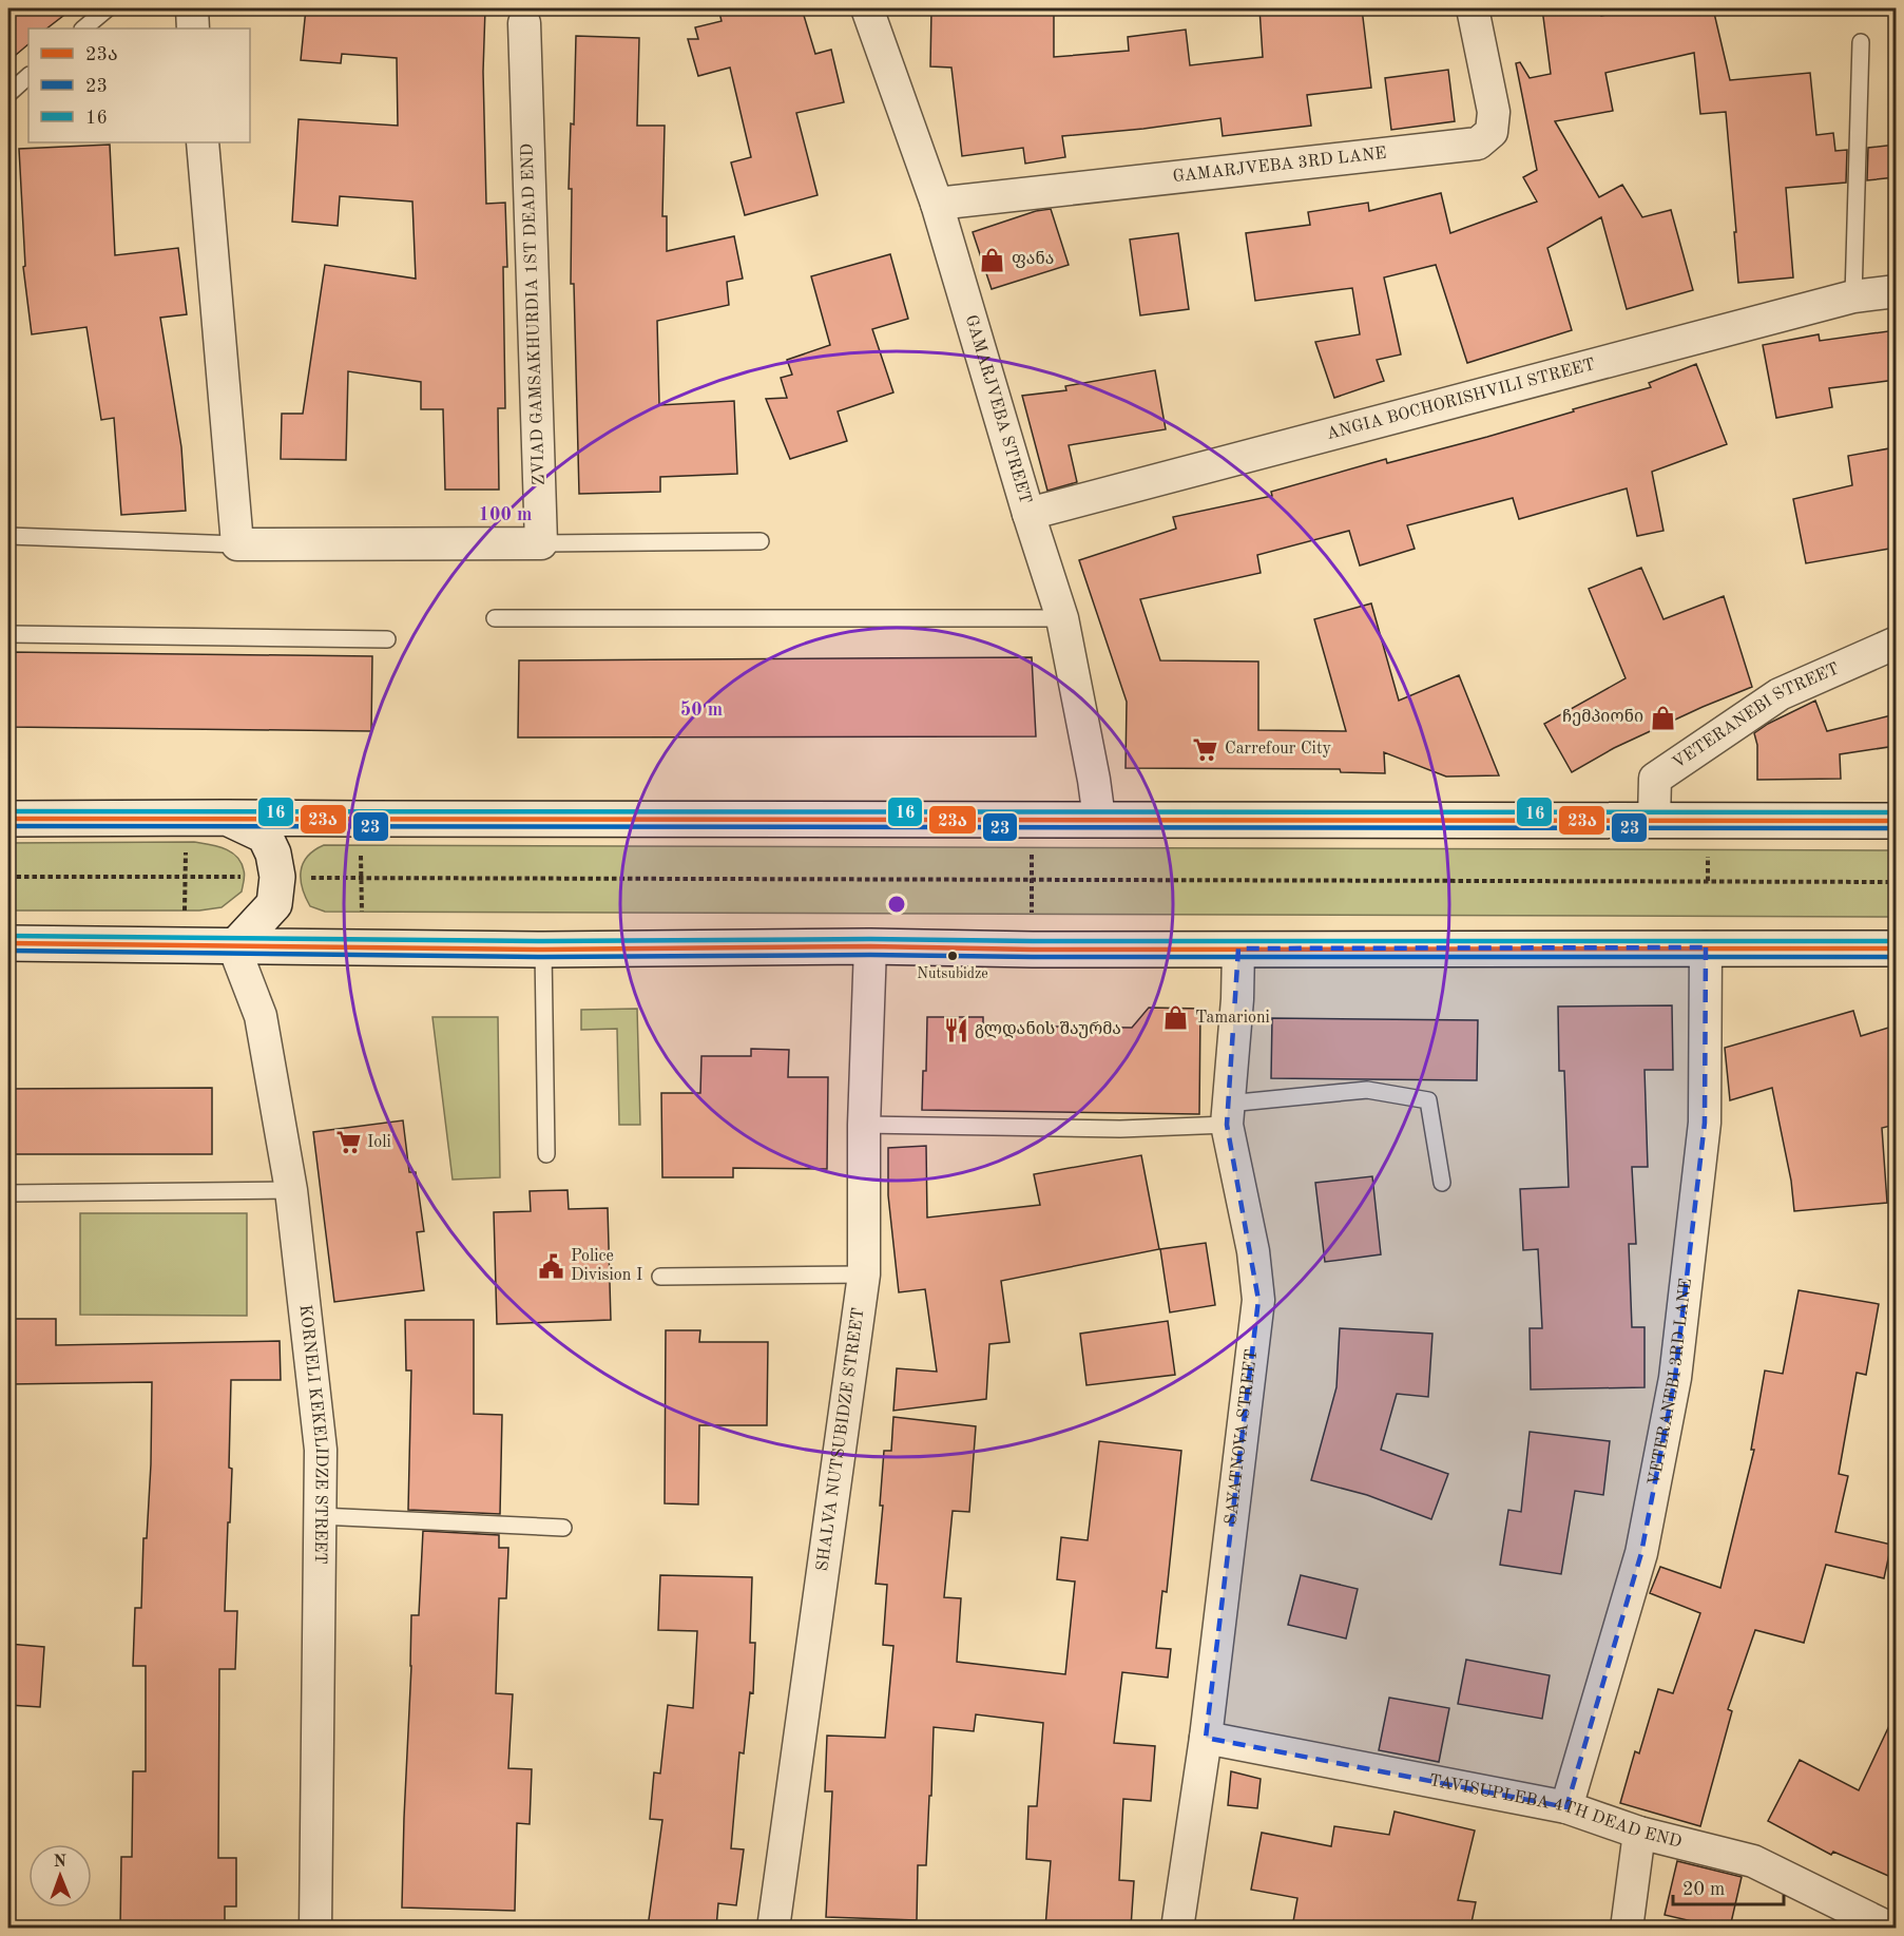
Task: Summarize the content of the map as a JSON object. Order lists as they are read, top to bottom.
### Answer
{
  "streets": {
    "street": [
      "GAMARJVEBA 3RD LANE",
      "ZVIAD GAMSAKHURDIA 1ST DEAD END",
      "ANGIA BOCHORISHVILI STREET",
      "GAMARJVEBA STREET",
      "VETERANEBI STREET",
      "VETERANEBI 3RD LANE",
      "KORNELI KEKELIDZE STREET",
      "SAYATNOVA STREET",
      "SHALVA NUTSUBIDZE STREET",
      "TAVISUPLEBA 4TH DEAD END"
    ]
  },
  "crossings": [
    ["GAMARJVEBA 3RD LANE", "GAMARJVEBA STREET"],
    ["ANGIA BOCHORISHVILI STREET", "GAMARJVEBA STREET"],
    ["VETERANEBI 3RD LANE", "TAVISUPLEBA 4TH DEAD END"],
    ["SAYATNOVA STREET", "TAVISUPLEBA 4TH DEAD END"]
  ],
  "places": {
    "shop": ["ფანა", "ჩემპიონი", "Tamarioni"],
    "supermarket": ["Carrefour City", "Ioli"],
    "other": ["Nutsubidze"],
    "restaurant": ["გლდანის შაურმა"],
    "public building": ["Police Division I"]
  },
  "lines": ["transit line 16", "transit line 23ა", "transit line 23"],
  "legend": ["23ა", "23", "16"],
  "scale_bar": "20 m",
  "north": "top",
  "rings": ["100 m", "50 m"]
}
